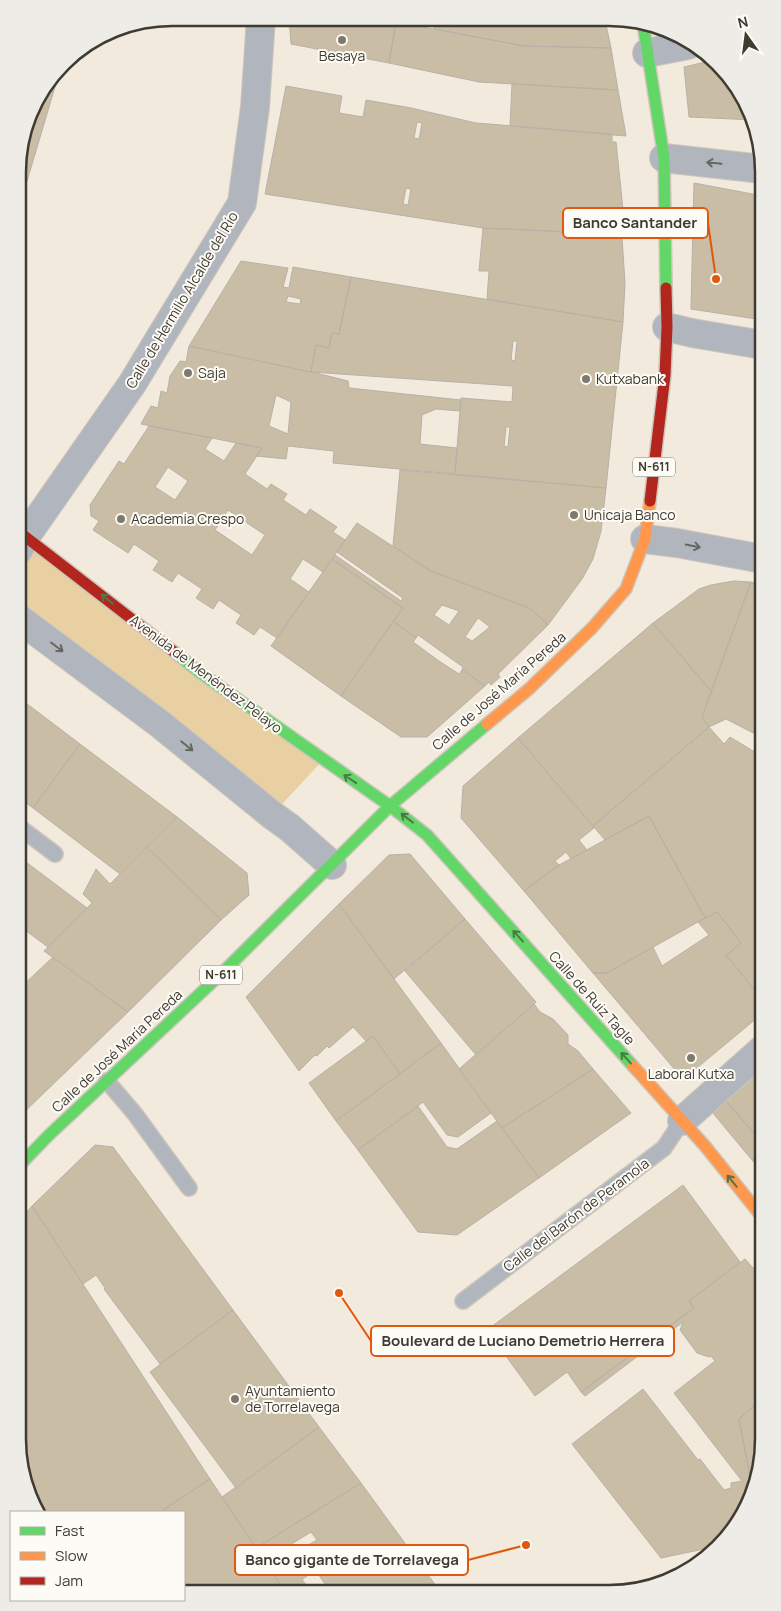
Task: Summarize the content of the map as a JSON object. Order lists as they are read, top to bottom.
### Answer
{
  "streets": {
    "main road": [
      "N-611",
      "Avenida de Menéndez Pelayo",
      "Calle de José María Pereda",
      "Calle de Ruiz Tagle"
    ],
    "street": ["Calle de Hermilio Alcalde del Río"],
    "lane": ["Calle del Barón de Peramola"]
  },
  "crossings": [
    ["Avenida de Menéndez Pelayo", "Calle de José María Pereda"],
    ["Avenida de Menéndez Pelayo", "Calle de Ruiz Tagle"],
    ["Calle de José María Pereda", "Calle de Ruiz Tagle"],
    ["Calle de Ruiz Tagle", "Calle del Barón de Peramola"]
  ],
  "one_way": ["Avenida de Menéndez Pelayo", "Calle de Ruiz Tagle"],
  "places": [
    "Besaya",
    "Banco Santander",
    "Saja",
    "Kutxabank",
    "Unicaja Banco",
    "Academia Crespo",
    "Laboral Kutxa",
    "Boulevard de Luciano Demetrio Herrera",
    "Ayuntamiento de Torrelavega",
    "Banco gigante de Torrelavega"
  ],
  "legend": ["Fast", "Slow", "Jam"],
  "north": "top"
}
